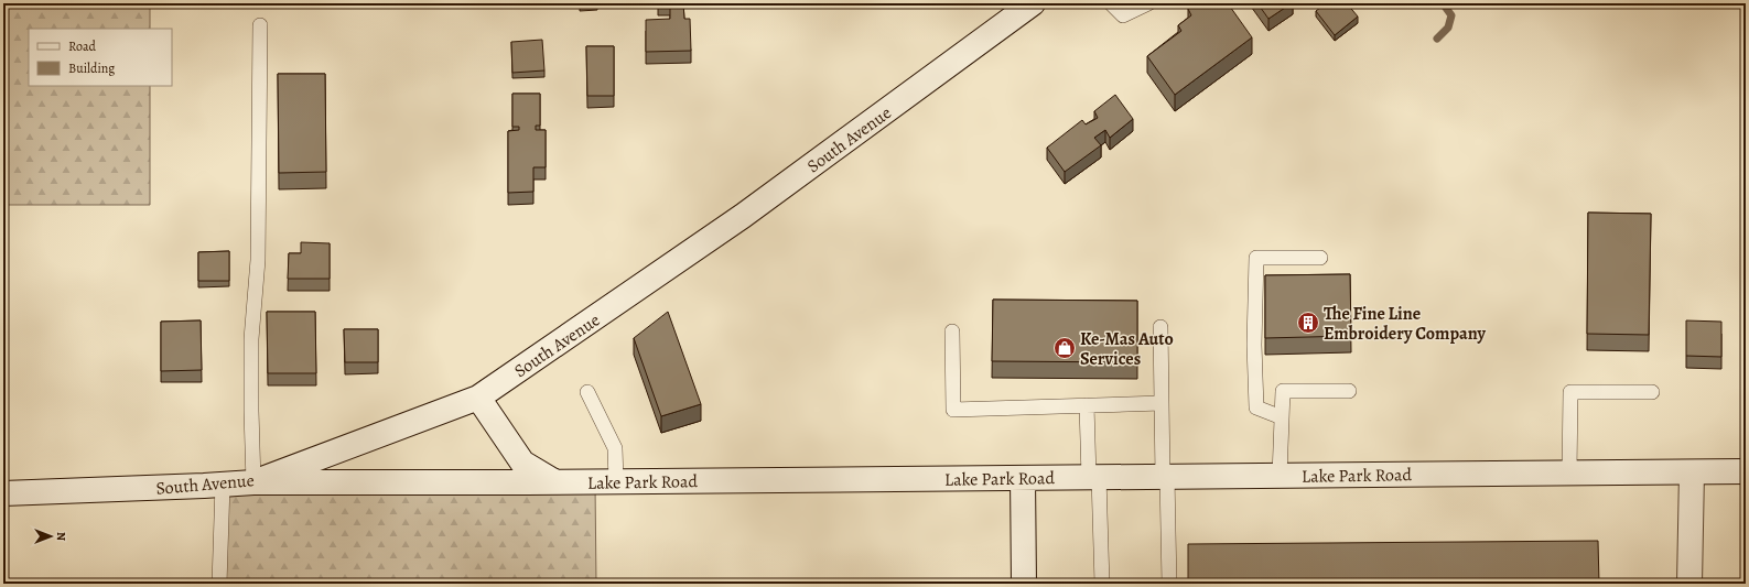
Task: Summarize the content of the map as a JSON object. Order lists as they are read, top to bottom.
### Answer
{
  "streets": {
    "street": ["South Avenue", "Lake Park Road"]
  },
  "crossings": [
    ["South Avenue", "Lake Park Road"]
  ],
  "places": {
    "building": ["The Fine Line Embroidery Company"],
    "shop": ["Ke-Mas Auto Services"]
  },
  "legend": ["Road", "Building"],
  "north": "right"
}
